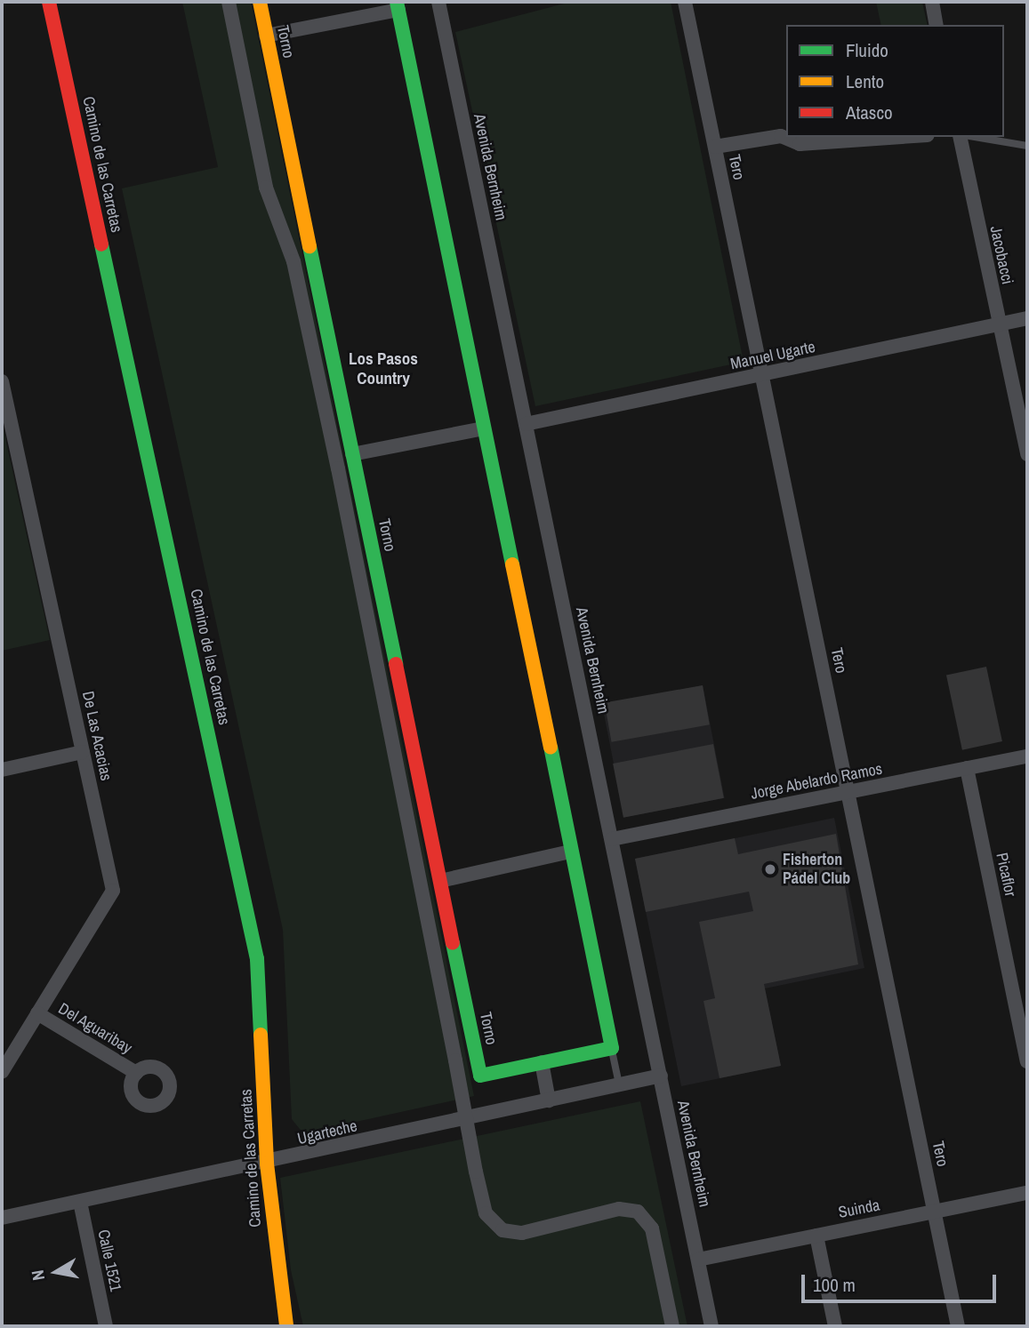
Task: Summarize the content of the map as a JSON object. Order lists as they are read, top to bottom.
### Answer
{
  "streets": {
    "street": [
      "Torno",
      "Camino de las Carretas",
      "Avenida Bernheim",
      "Tero",
      "Jacobacci",
      "Manuel Ugarte",
      "De Las Acacias",
      "Jorge Abelardo Ramos",
      "Picaflor",
      "Del Aguaribay",
      "Ugarteche",
      "Suinda",
      "Calle 1521"
    ]
  },
  "crossings": [
    ["Camino de las Carretas", "Ugarteche"],
    ["Avenida Bernheim", "Manuel Ugarte"],
    ["Avenida Bernheim", "Jorge Abelardo Ramos"],
    ["Avenida Bernheim", "Ugarteche"],
    ["Avenida Bernheim", "Suinda"],
    ["Tero", "Manuel Ugarte"],
    ["Tero", "Jorge Abelardo Ramos"],
    ["Tero", "Suinda"],
    ["Jacobacci", "Manuel Ugarte"],
    ["De Las Acacias", "Del Aguaribay"],
    ["Jorge Abelardo Ramos", "Picaflor"],
    ["Ugarteche", "Calle 1521"]
  ],
  "districts": ["Los Pasos Country"],
  "places": ["Fisherton Pádel Club"],
  "legend": ["Fluido", "Lento", "Atasco"],
  "scale_bar": "100 m",
  "north": "left"
}
